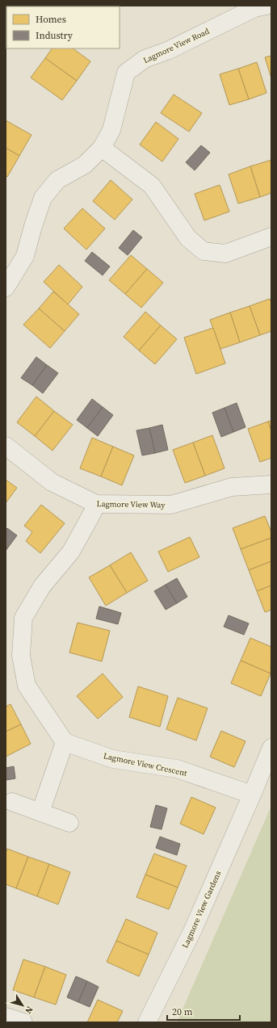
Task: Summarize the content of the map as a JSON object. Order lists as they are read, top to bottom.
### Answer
{
  "streets": {
    "street": [
      "Lagmore View Road",
      "Lagmore View Way",
      "Lagmore View Crescent",
      "Lagmore View Gardens"
    ]
  },
  "crossings": [
    ["Lagmore View Crescent", "Lagmore View Gardens"]
  ],
  "legend": ["Homes", "Industry"],
  "scale_bar": "20 m",
  "north": "bottom right"
}
